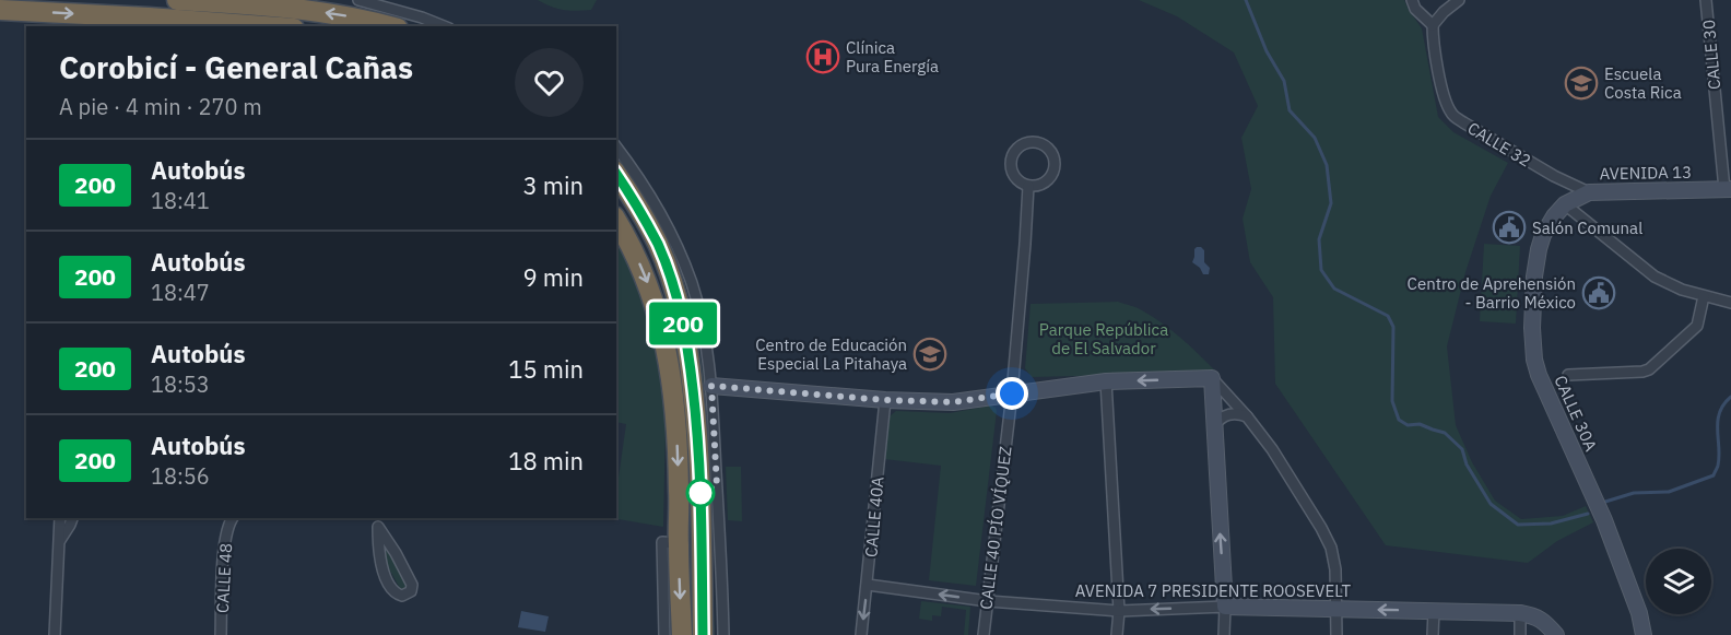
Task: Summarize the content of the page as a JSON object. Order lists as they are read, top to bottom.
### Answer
{
  "streets": {
    "street": [
      "CALLE 30",
      "CALLE 32",
      "AVENIDA 13",
      "CALLE 30A",
      "CALLE 40A",
      "CALLE 40 PÍO VÍQUEZ",
      "CALLE 48",
      "AVENIDA 7 PRESIDENTE ROOSEVELT"
    ]
  },
  "crossings": [
    ["CALLE 30", "AVENIDA 13"],
    ["CALLE 32", "AVENIDA 13"],
    ["AVENIDA 13", "CALLE 30A"],
    ["CALLE 40A", "AVENIDA 7 PRESIDENTE ROOSEVELT"],
    ["CALLE 40 PÍO VÍQUEZ", "AVENIDA 7 PRESIDENTE ROOSEVELT"]
  ],
  "one_way": ["AVENIDA 7 PRESIDENTE ROOSEVELT"],
  "parks": ["Parque República de El Salvador"],
  "places": {
    "hospital": ["Clínica Pura Energía"],
    "school or university": ["Escuela Costa Rica", "Centro de Educación Especial La Pitahaya"],
    "public building": ["Salón Comunal", "Centro de Aprehensión - Barrio México"]
  },
  "lines": ["bus line 200"],
  "page": {
    "on_map": "200",
    "heading": ["Corobicí - General Cañas", "A pie · 4 min · 270 m"],
    "list": [
      {
        "mark": "200",
        "name": "Autobús",
        "note": "18:41",
        "value": "3 min"
      },
      {
        "mark": "200",
        "name": "Autobús",
        "note": "18:47",
        "value": "9 min"
      },
      {
        "mark": "200",
        "name": "Autobús",
        "note": "18:53",
        "value": "15 min"
      },
      {
        "mark": "200",
        "name": "Autobús",
        "note": "18:56",
        "value": "18 min"
      }
    ]
  }
}
